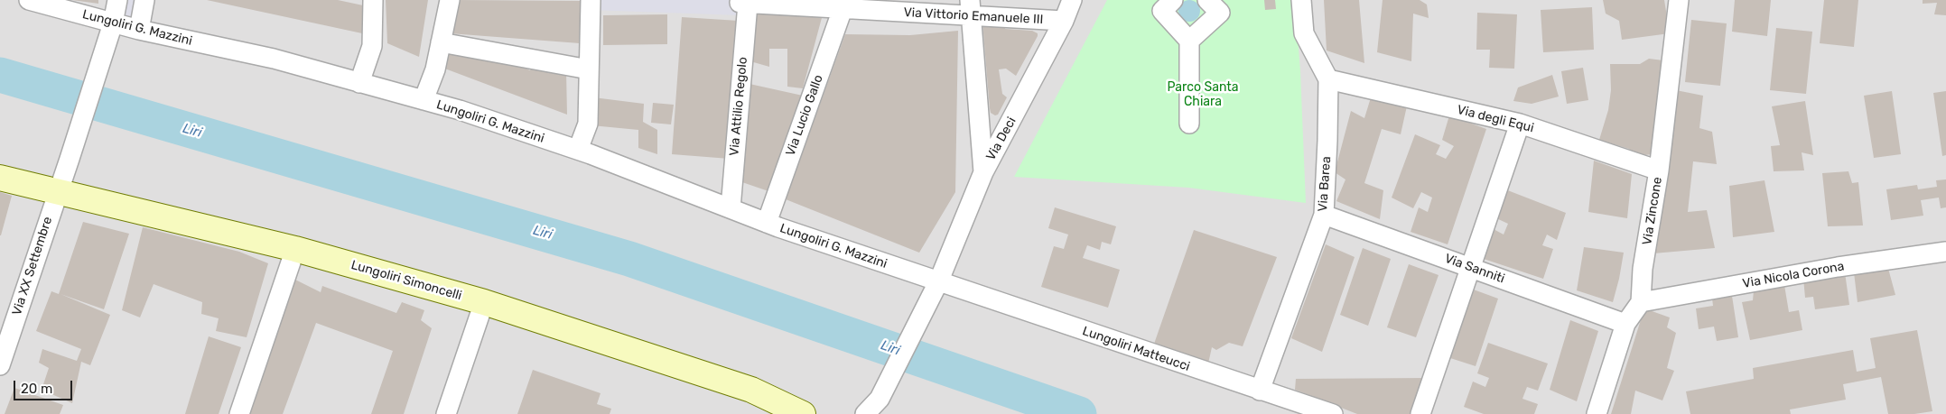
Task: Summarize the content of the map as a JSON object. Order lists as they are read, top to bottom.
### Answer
{
  "streets": {
    "main road": ["Lungoliri Simoncelli"],
    "street": [
      "Via Vittorio Emanuele III",
      "Lungoliri G. Mazzini",
      "Via Attilio Regolo",
      "Via Lucio Gallo",
      "Via degli Equi",
      "Via Deci",
      "Via Barea",
      "Via Zincone",
      "Via XX Settembre",
      "Via Sanniti",
      "Via Nicola Corona",
      "Lungoliri Matteucci"
    ]
  },
  "crossings": [
    ["Via Vittorio Emanuele III", "Via Attilio Regolo"],
    ["Via Vittorio Emanuele III", "Via Lucio Gallo"],
    ["Via Vittorio Emanuele III", "Via Deci"],
    ["Lungoliri G. Mazzini", "Via Attilio Regolo"],
    ["Lungoliri G. Mazzini", "Via Lucio Gallo"],
    ["Lungoliri G. Mazzini", "Via Deci"],
    ["Lungoliri G. Mazzini", "Via XX Settembre"],
    ["Lungoliri G. Mazzini", "Lungoliri Matteucci"],
    ["Via degli Equi", "Via Barea"],
    ["Via degli Equi", "Via Zincone"],
    ["Via Deci", "Lungoliri Matteucci"],
    ["Via Barea", "Via Sanniti"],
    ["Via Barea", "Lungoliri Matteucci"],
    ["Via Zincone", "Via Nicola Corona"],
    ["Via XX Settembre", "Lungoliri Simoncelli"]
  ],
  "water": ["Liri"],
  "parks": ["Parco Santa Chiara"],
  "scale_bar": "20 m"
}
